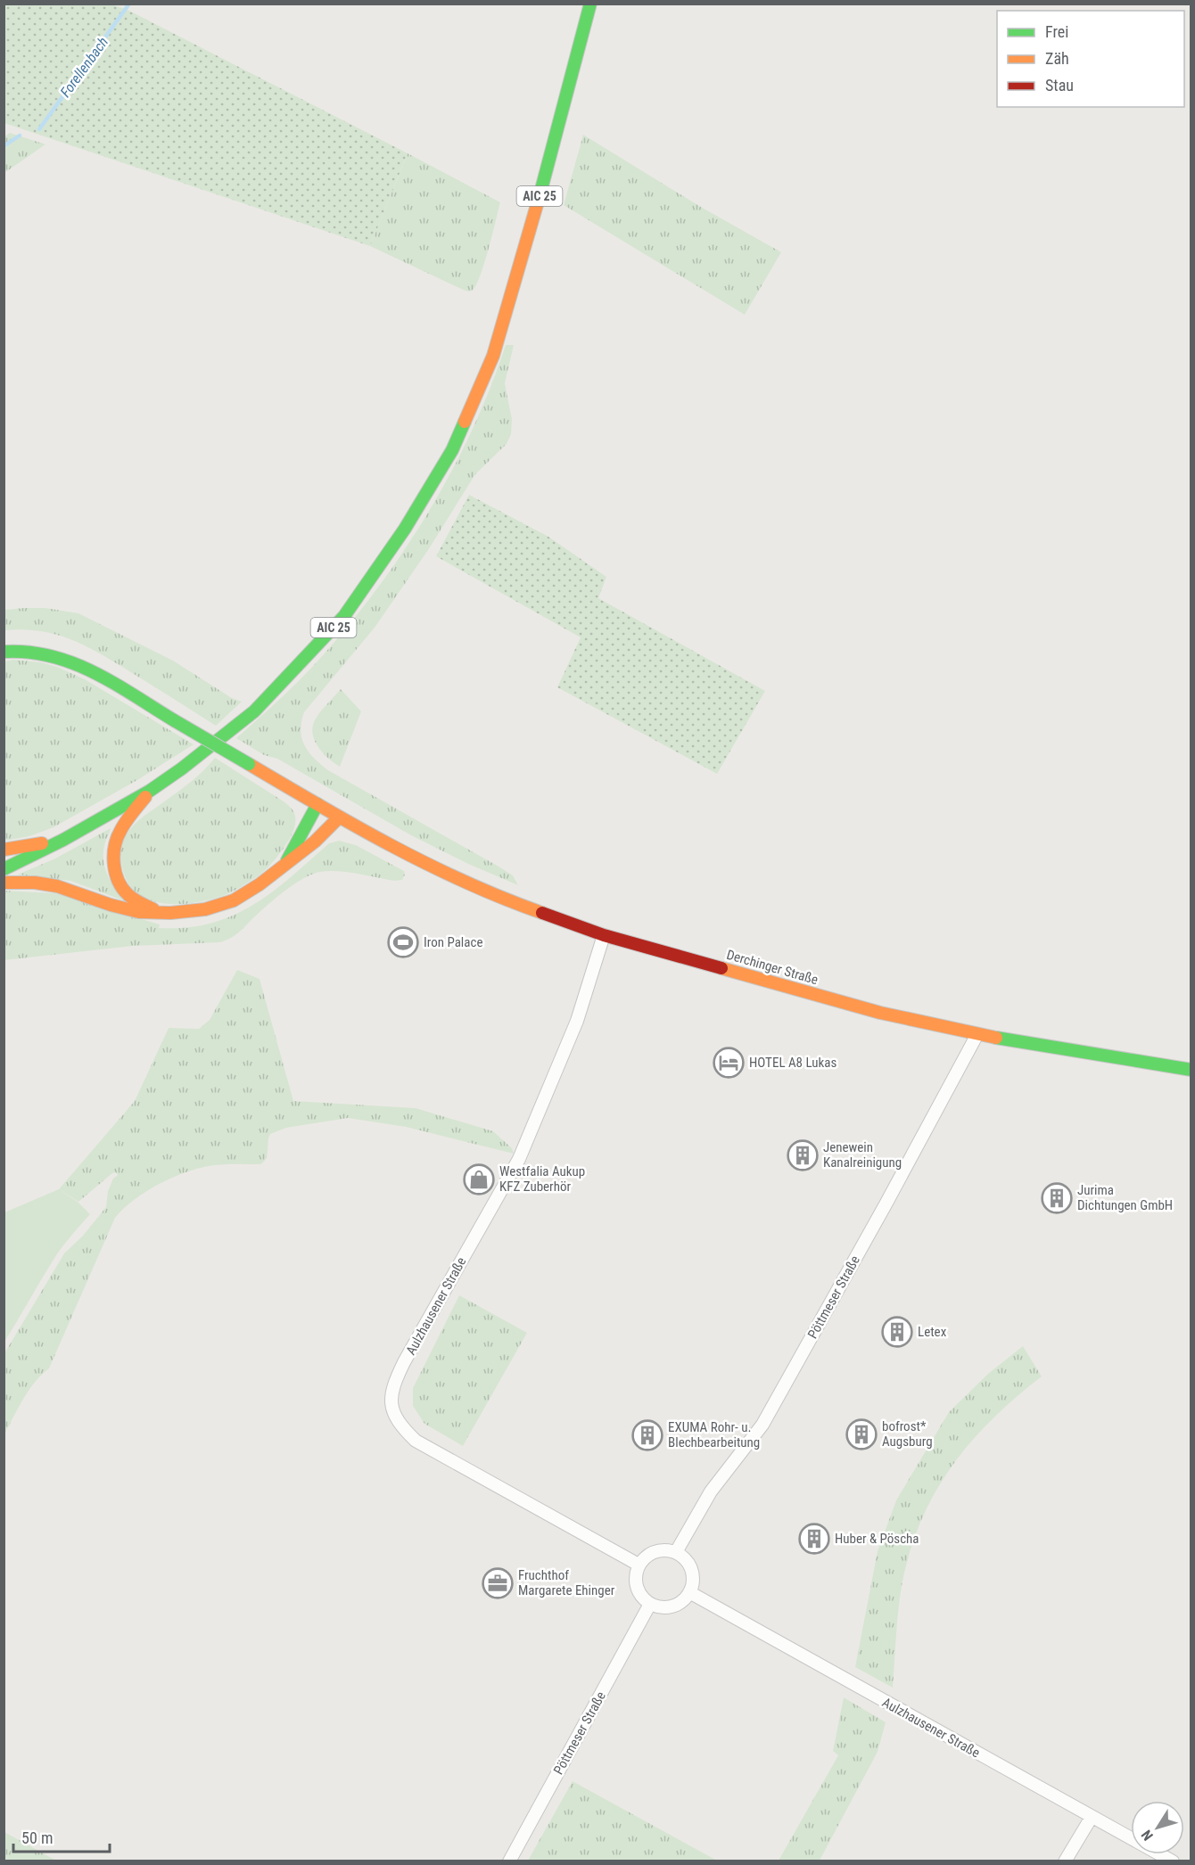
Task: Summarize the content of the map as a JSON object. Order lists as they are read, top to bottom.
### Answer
{
  "streets": {
    "main road": ["AIC 25", "Derchinger Straße"],
    "street": ["Pöttmeser Straße", "Aulzhausener Straße"]
  },
  "crossings": [
    ["Derchinger Straße", "Pöttmeser Straße"],
    ["Derchinger Straße", "Aulzhausener Straße"],
    ["Pöttmeser Straße", "Aulzhausener Straße"]
  ],
  "water": ["Forellenbach"],
  "places": {
    "sports": ["Iron Palace"],
    "hotel": ["HOTEL A8 Lukas"],
    "building": [
      "Jenewein Kanalreinigung",
      "Jurima Dichtungen GmbH",
      "Letex",
      "bofrost* Augsburg",
      "EXUMA Rohr- u. Blechbearbeitung",
      "Huber & Pöscha"
    ],
    "shop": ["Westfalia Aukup KFZ Zuberhör"],
    "office": ["Fruchthof Margarete Ehinger"]
  },
  "legend": ["Frei", "Zäh", "Stau"],
  "scale_bar": "50 m",
  "north": "bottom left"
}
